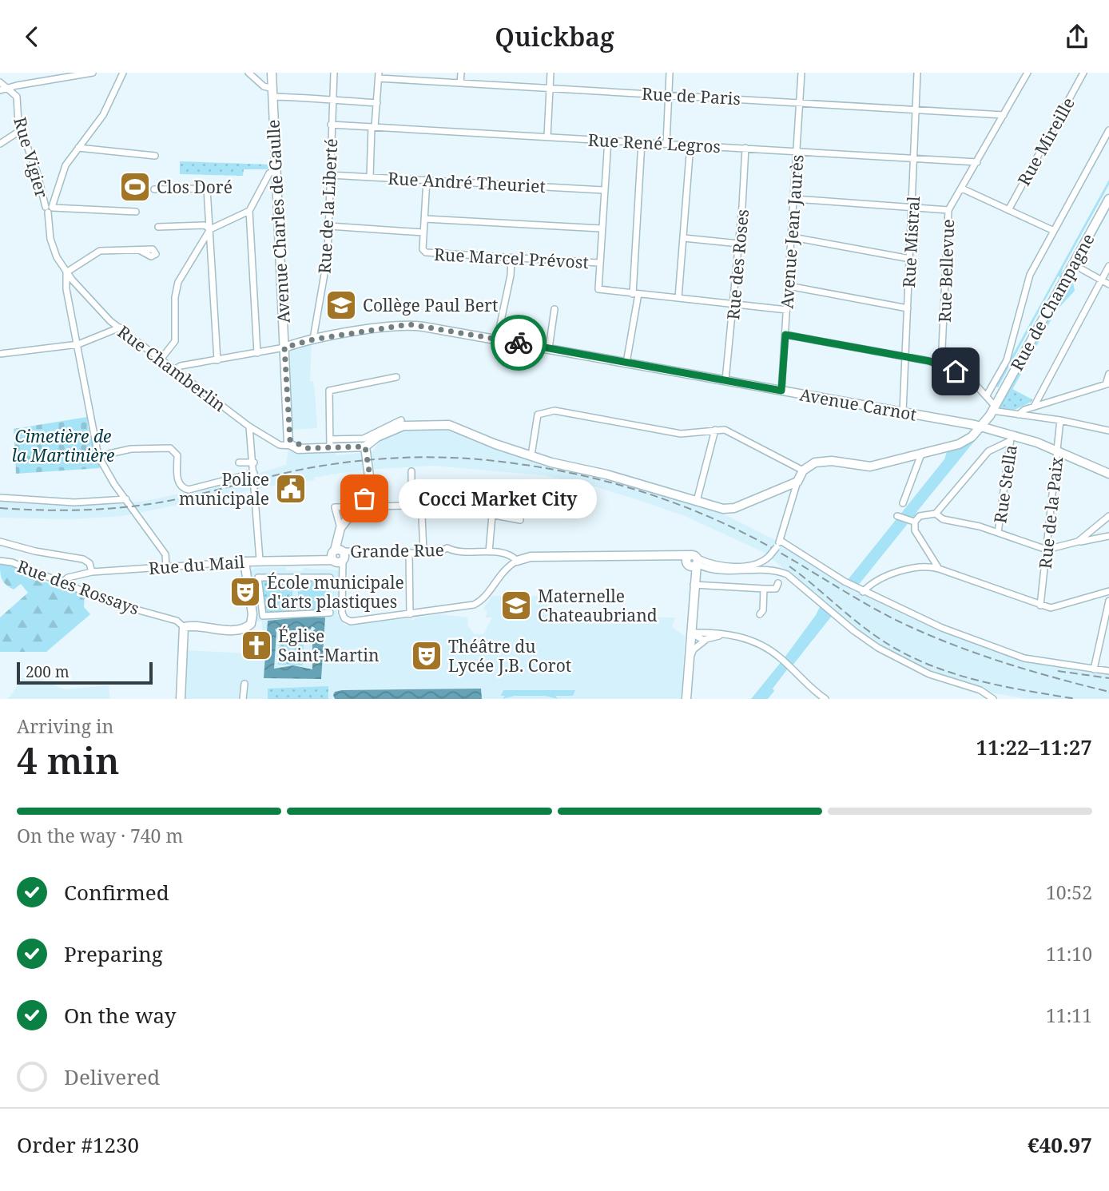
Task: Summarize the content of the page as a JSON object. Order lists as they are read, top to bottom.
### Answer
{
  "streets": {
    "street": [
      "Rue de Paris",
      "Rue Mireille",
      "Rue René Legros",
      "Rue Vigier",
      "Rue André Theuriet",
      "Rue de la Liberté",
      "Avenue Charles de Gaulle",
      "Avenue Jean Jaurès",
      "Rue Mistral",
      "Rue Marcel Prévost",
      "Rue des Roses",
      "Rue Bellevue",
      "Rue de Champagne",
      "Rue Chamberlin",
      "Avenue Carnot",
      "Rue Stella",
      "Rue de la Paix",
      "Grande Rue",
      "Rue du Mail",
      "Rue des Rossays"
    ]
  },
  "crossings": [
    ["Rue de Paris", "Avenue Jean Jaurès"],
    ["Rue de Paris", "Rue Mistral"],
    ["Rue René Legros", "Rue de la Liberté"],
    ["Rue René Legros", "Avenue Jean Jaurès"],
    ["Rue René Legros", "Rue Mistral"],
    ["Rue René Legros", "Rue des Roses"],
    ["Rue Vigier", "Rue Chamberlin"],
    ["Rue André Theuriet", "Rue de la Liberté"],
    ["Rue de la Liberté", "Avenue Carnot"],
    ["Avenue Charles de Gaulle", "Rue Chamberlin"],
    ["Avenue Charles de Gaulle", "Avenue Carnot"],
    ["Avenue Jean Jaurès", "Avenue Carnot"],
    ["Rue Mistral", "Avenue Carnot"],
    ["Rue des Roses", "Avenue Carnot"],
    ["Rue de Champagne", "Avenue Carnot"],
    ["Rue Chamberlin", "Avenue Carnot"],
    ["Avenue Carnot", "Rue Stella"],
    ["Avenue Carnot", "Rue de la Paix"],
    ["Grande Rue", "Rue du Mail"],
    ["Rue du Mail", "Rue des Rossays"]
  ],
  "parks": ["Cimetière de la Martinière"],
  "places": {
    "sports": ["Clos Doré"],
    "school or university": ["Collège Paul Bert", "Maternelle Chateaubriand"],
    "public building": ["Police municipale"],
    "other": ["Cocci Market City"],
    "theatre": ["École municipale d'arts plastiques", "Théâtre du Lycée J.B. Corot"],
    "church": ["Église Saint-Martin"]
  },
  "scale_bar": "200 m",
  "page": {
    "header": "Quickbag",
    "bubble": "Cocci Market City",
    "scale": "200 m",
    "heading": ["4 min", "Arriving in", "11:22–11:27"],
    "panel": ["Order #1230", "€40.97"],
    "bar": "On the way · 740 m",
    "list": [
      ["Confirmed", "10:52"],
      ["Preparing", "11:10"],
      ["On the way", "11:11"],
      "Delivered"
    ]
  }
}
